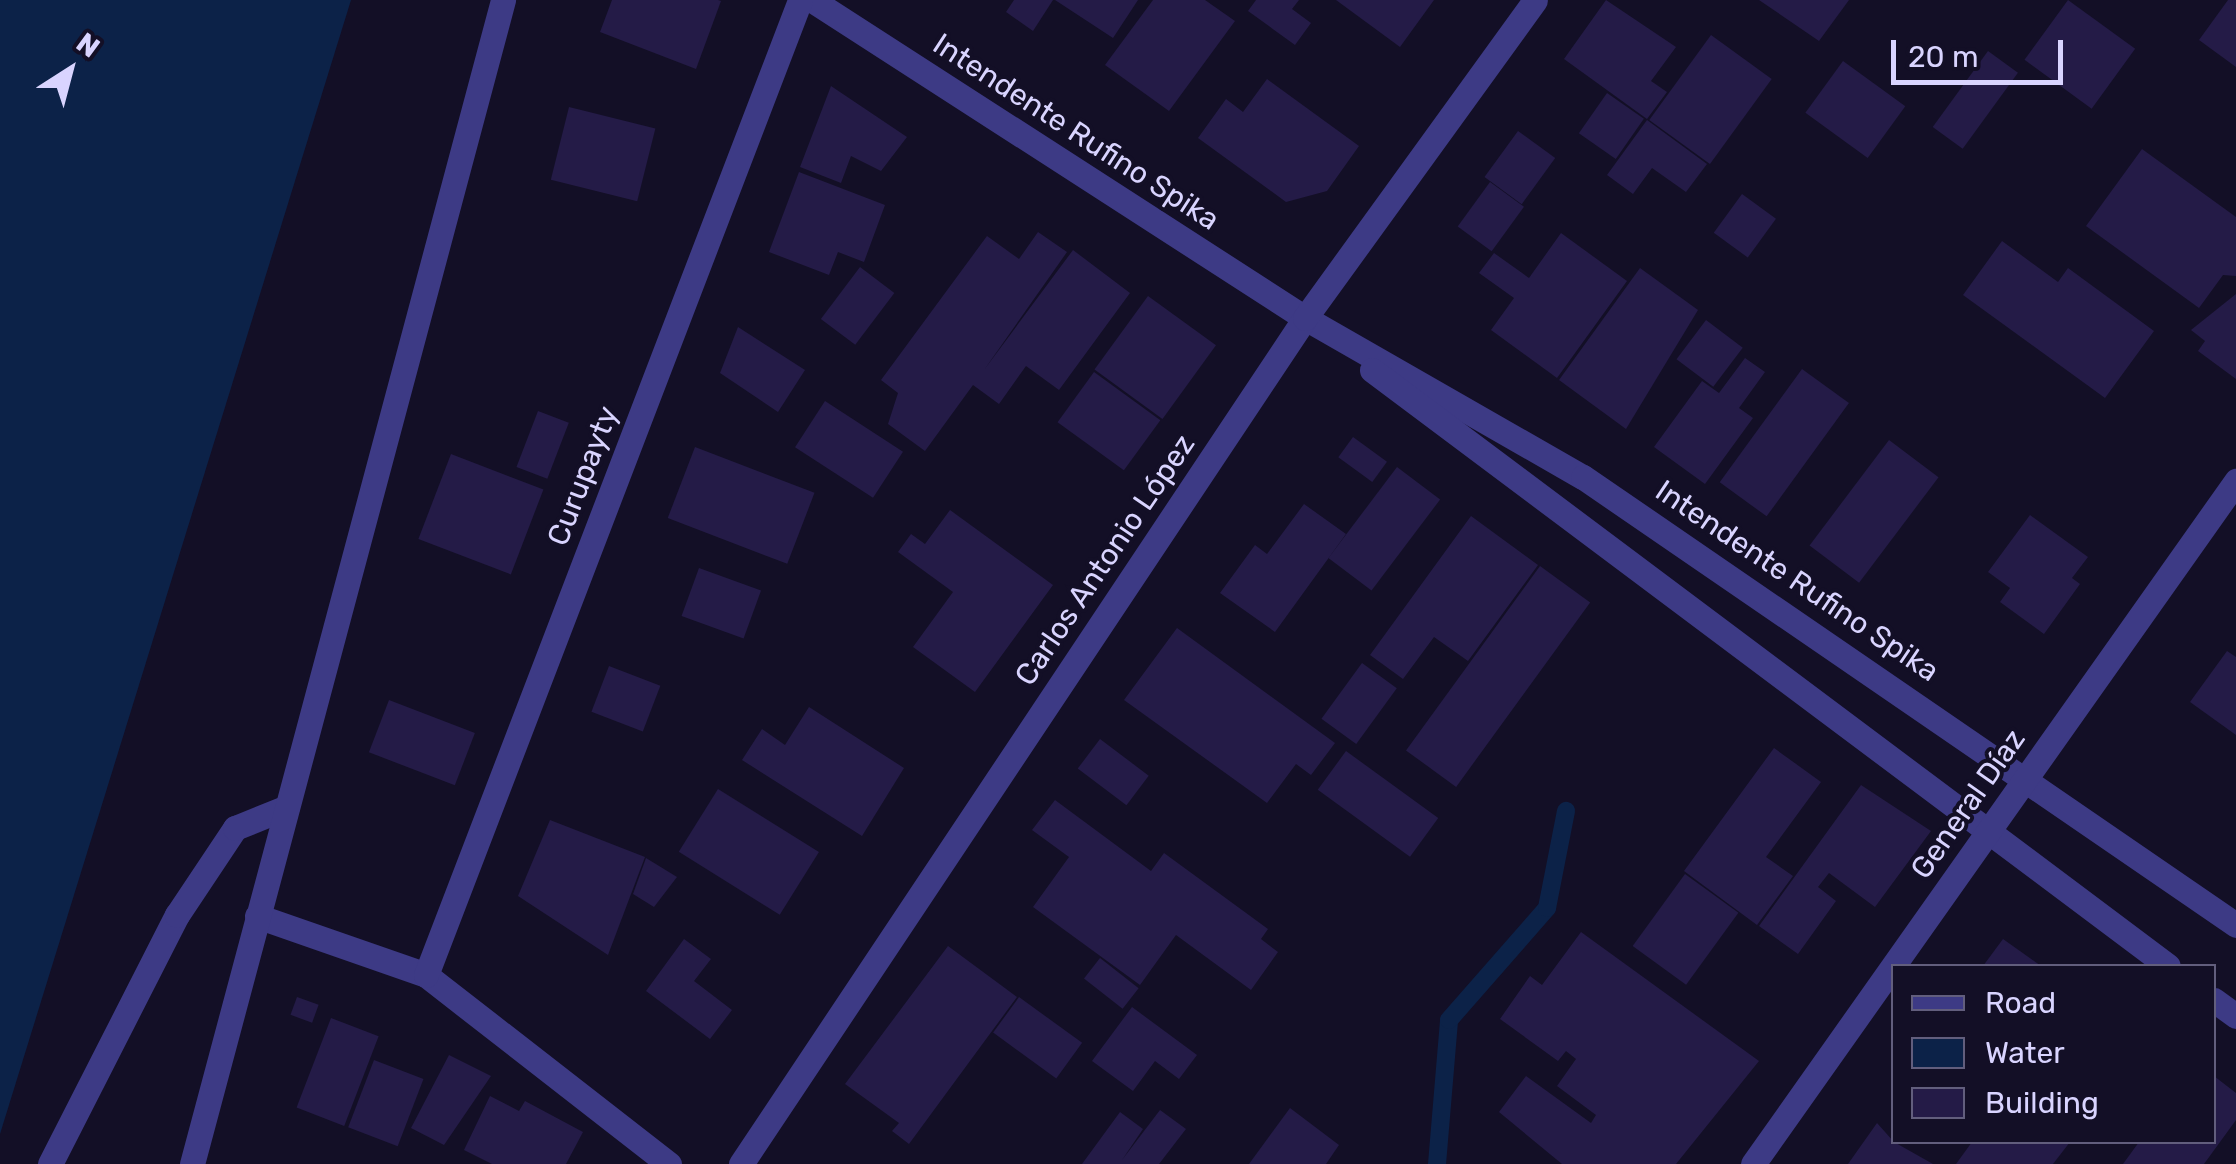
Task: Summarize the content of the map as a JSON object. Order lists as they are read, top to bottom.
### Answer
{
  "streets": {
    "street": [
      "Intendente Rufino Spika",
      "Curupayty",
      "Carlos Antonio López",
      "General Díaz"
    ]
  },
  "crossings": [
    ["Intendente Rufino Spika", "Carlos Antonio López"],
    ["Intendente Rufino Spika", "General Díaz"]
  ],
  "legend": ["Road", "Water", "Building"],
  "scale_bar": "20 m",
  "north": "top right"
}
